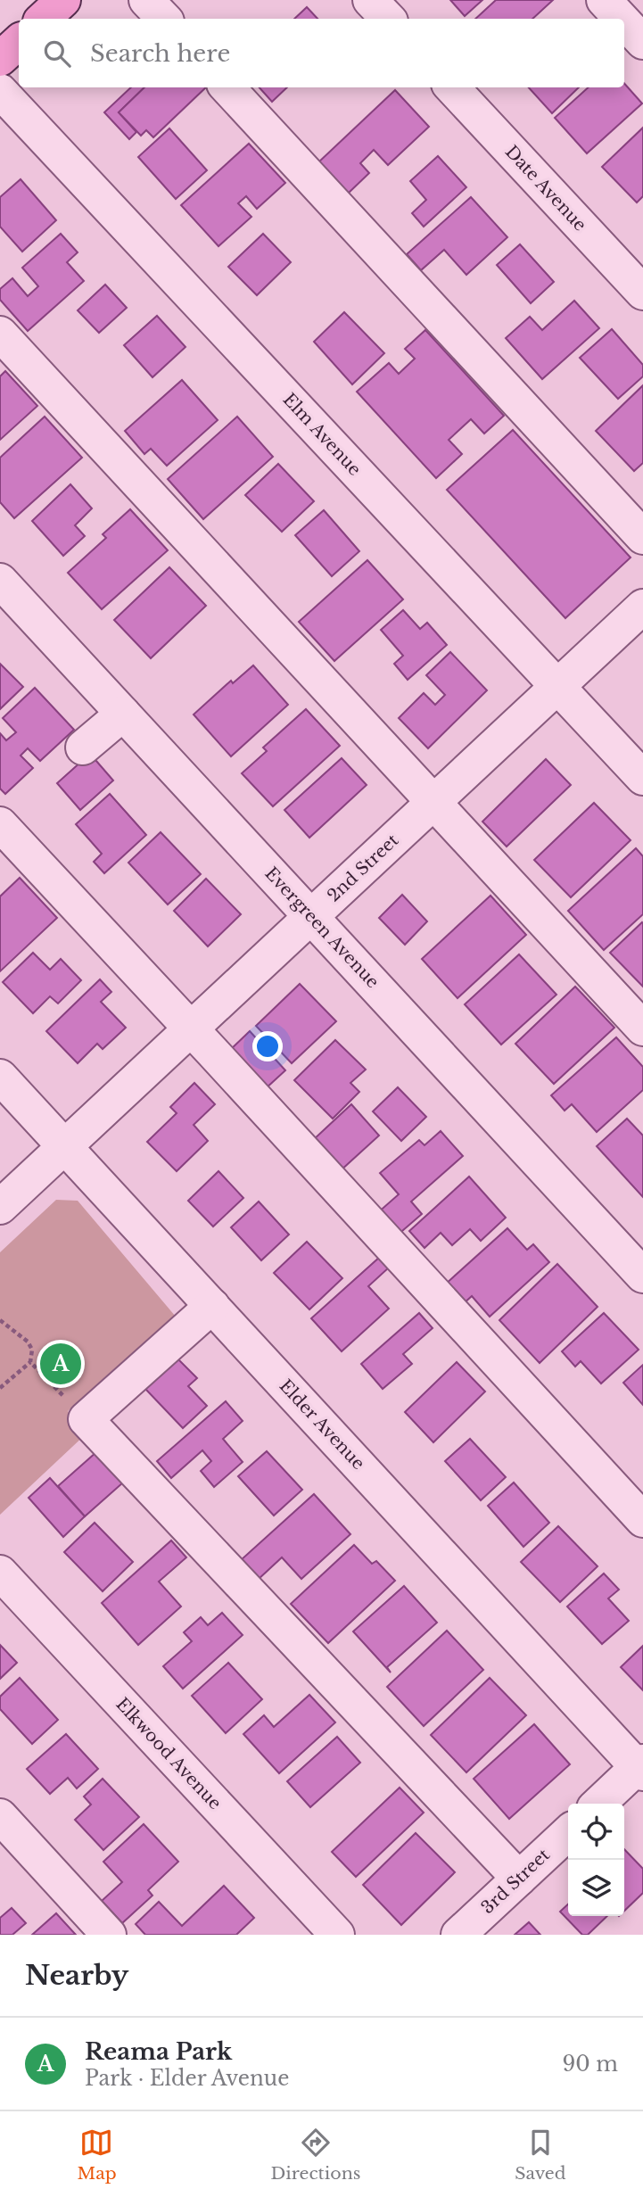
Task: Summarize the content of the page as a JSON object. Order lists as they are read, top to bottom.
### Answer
{
  "streets": {
    "street": [
      "Date Avenue",
      "Elm Avenue",
      "2nd Street",
      "Evergreen Avenue",
      "Elder Avenue",
      "Elkwood Avenue",
      "3rd Street"
    ]
  },
  "crossings": [
    ["Elm Avenue", "2nd Street"],
    ["2nd Street", "Evergreen Avenue"],
    ["2nd Street", "Elder Avenue"]
  ],
  "page": {
    "search": "Search here",
    "pins": "A",
    "heading": "Nearby",
    "list": [
      {
        "mark": "A",
        "name": "Reama Park",
        "note": "Park · Elder Avenue",
        "value": "90 m"
      }
    ],
    "nav": ["Map", "Directions", "Saved"]
  }
}
